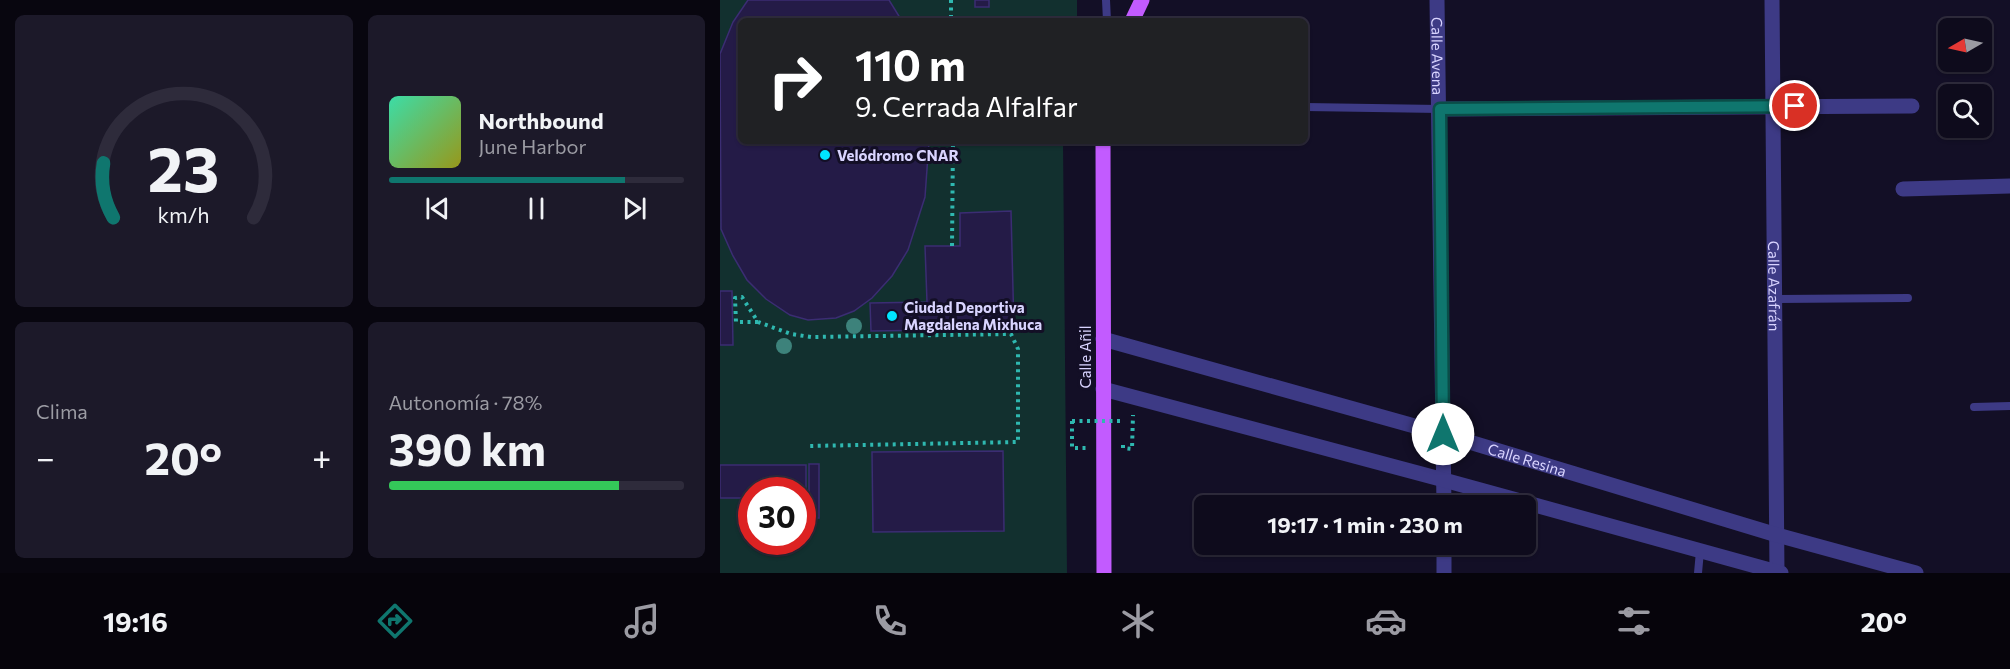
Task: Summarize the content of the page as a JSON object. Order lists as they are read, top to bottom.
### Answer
{
  "streets": {
    "main road": ["Calle Añil"],
    "street": ["Calle Avena", "Calle Azafrán", "Calle Resina"]
  },
  "crossings": [
    ["Calle Avena", "Calle Resina"],
    ["Calle Azafrán", "Calle Resina"],
    ["Calle Añil", "Calle Resina"]
  ],
  "places": ["Velódromo CNAR", "Ciudad Deportiva Magdalena Mixhuca"],
  "north": "left",
  "page": {
    "turn": ["110 m", "9. Cerrada Alfalfar"],
    "song": ["Northbound", "June Harbor"],
    "tile": [
      "Clima",
      ["Autonomía · 78%", "390 km"]
    ],
    "heat": ["−", "20°", "+"],
    "limit": "30",
    "trip": "19:17 · 1 min · 230 m",
    "tabs": ["19:16", "20°"],
    "gauge": ["23", "km/h"]
  }
}
